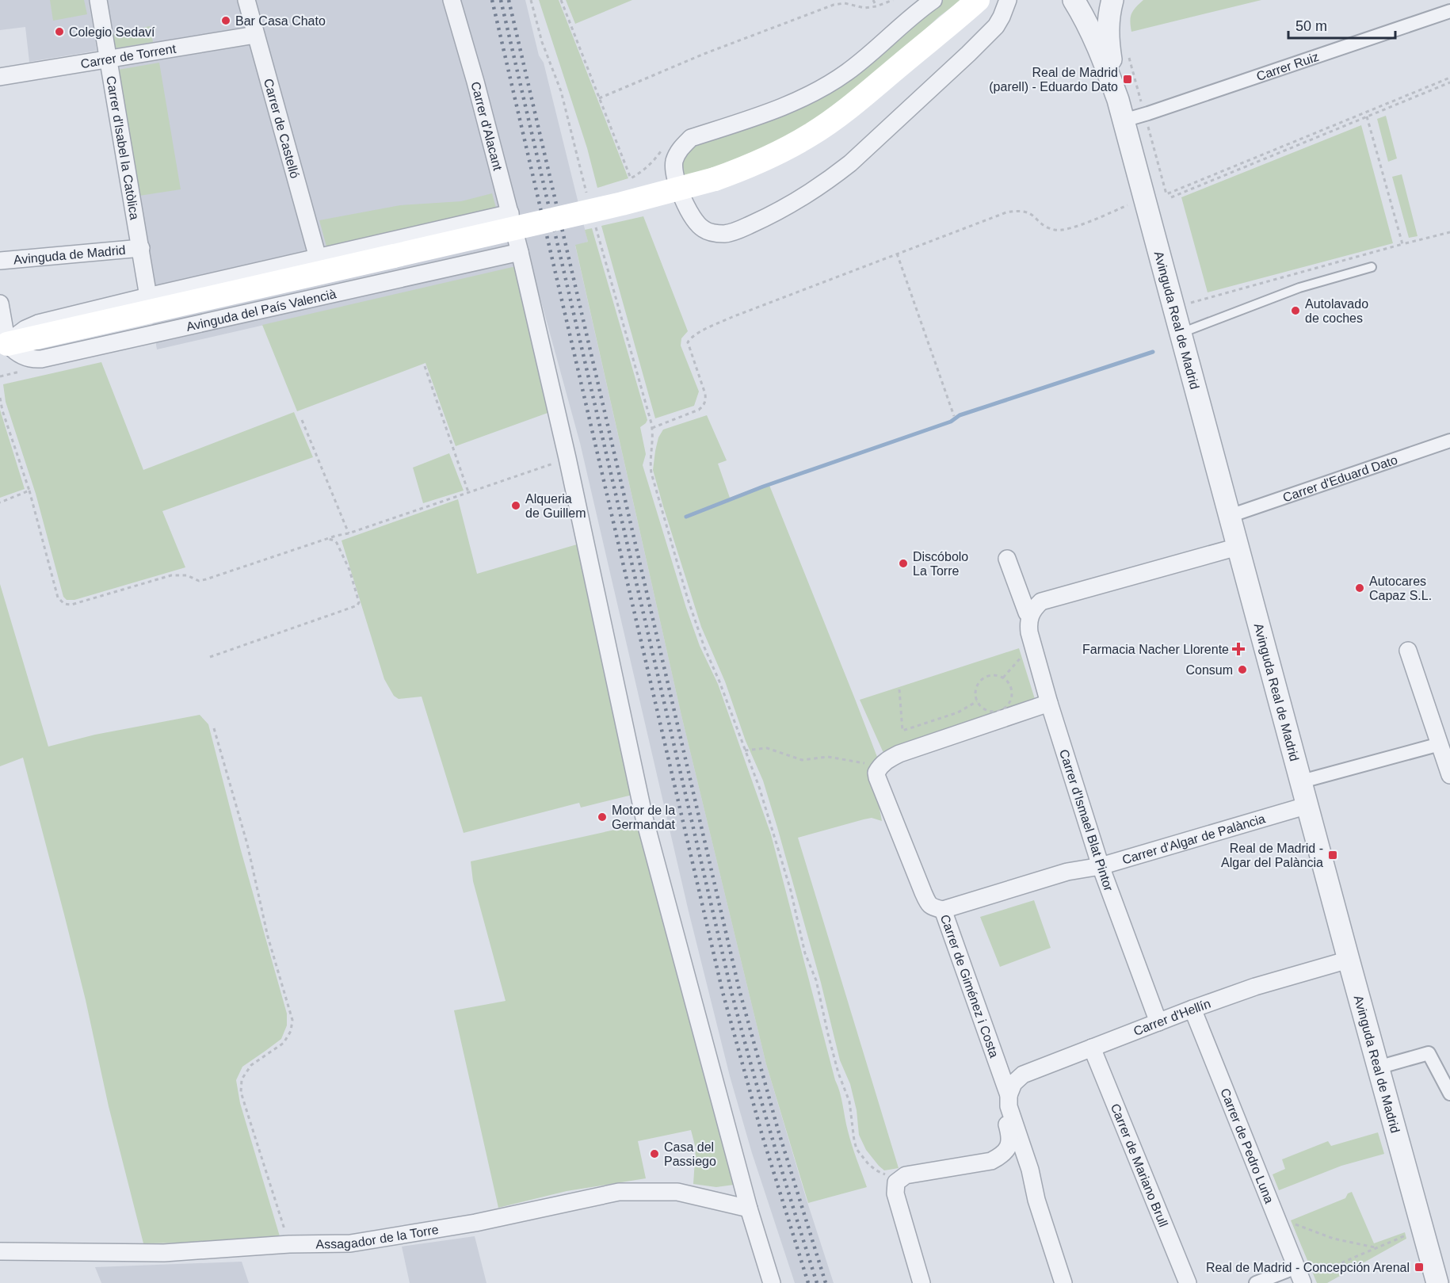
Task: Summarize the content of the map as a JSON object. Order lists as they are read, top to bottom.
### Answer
{
  "streets": {
    "street": [
      "Carrer de Torrent",
      "Carrer Ruiz",
      "Carrer d'Alacant",
      "Carrer de Castelló",
      "Carrer d'Isabel la Catòlica",
      "Avinguda de Madrid",
      "Avinguda del País Valencià",
      "Avinguda Real de Madrid",
      "Carrer d'Eduard Dato",
      "Carrer d'Ismael Blat Pintor",
      "Carrer d'Algar de Palància",
      "Carrer de Giménez i Costa",
      "Carrer d'Hellín",
      "Carrer de Pedro Luna",
      "Carrer de Mariano Brull",
      "Assagador de la Torre"
    ]
  },
  "crossings": [
    ["Carrer de Torrent", "Carrer de Castelló"],
    ["Carrer de Torrent", "Carrer d'Isabel la Catòlica"],
    ["Carrer Ruiz", "Avinguda Real de Madrid"],
    ["Carrer d'Alacant", "Avinguda del País Valencià"],
    ["Carrer d'Alacant", "Assagador de la Torre"],
    ["Carrer d'Isabel la Catòlica", "Avinguda de Madrid"],
    ["Avinguda Real de Madrid", "Carrer d'Eduard Dato"],
    ["Avinguda Real de Madrid", "Carrer d'Algar de Palància"],
    ["Avinguda Real de Madrid", "Carrer d'Hellín"],
    ["Carrer d'Ismael Blat Pintor", "Carrer d'Algar de Palància"],
    ["Carrer d'Ismael Blat Pintor", "Carrer d'Hellín"],
    ["Carrer d'Algar de Palància", "Carrer de Giménez i Costa"],
    ["Carrer de Giménez i Costa", "Carrer d'Hellín"],
    ["Carrer d'Hellín", "Carrer de Pedro Luna"],
    ["Carrer d'Hellín", "Carrer de Mariano Brull"]
  ],
  "places": {
    "other": [
      "Bar Casa Chato",
      "Colegio Sedaví",
      "Autolavado de coches",
      "Alqueria de Guillem",
      "Discóbolo La Torre",
      "Autocares Capaz S.L.",
      "Consum",
      "Motor de la Germandat",
      "Casa del Passiego"
    ],
    "transit": ["Real de Madrid (parell) - Eduardo Dato", "Real de Madrid - Algar del Palància", "Real de Madrid - Concepción Arenal"],
    "health": ["Farmacia Nacher Llorente"]
  },
  "scale_bar": "50 m"
}
